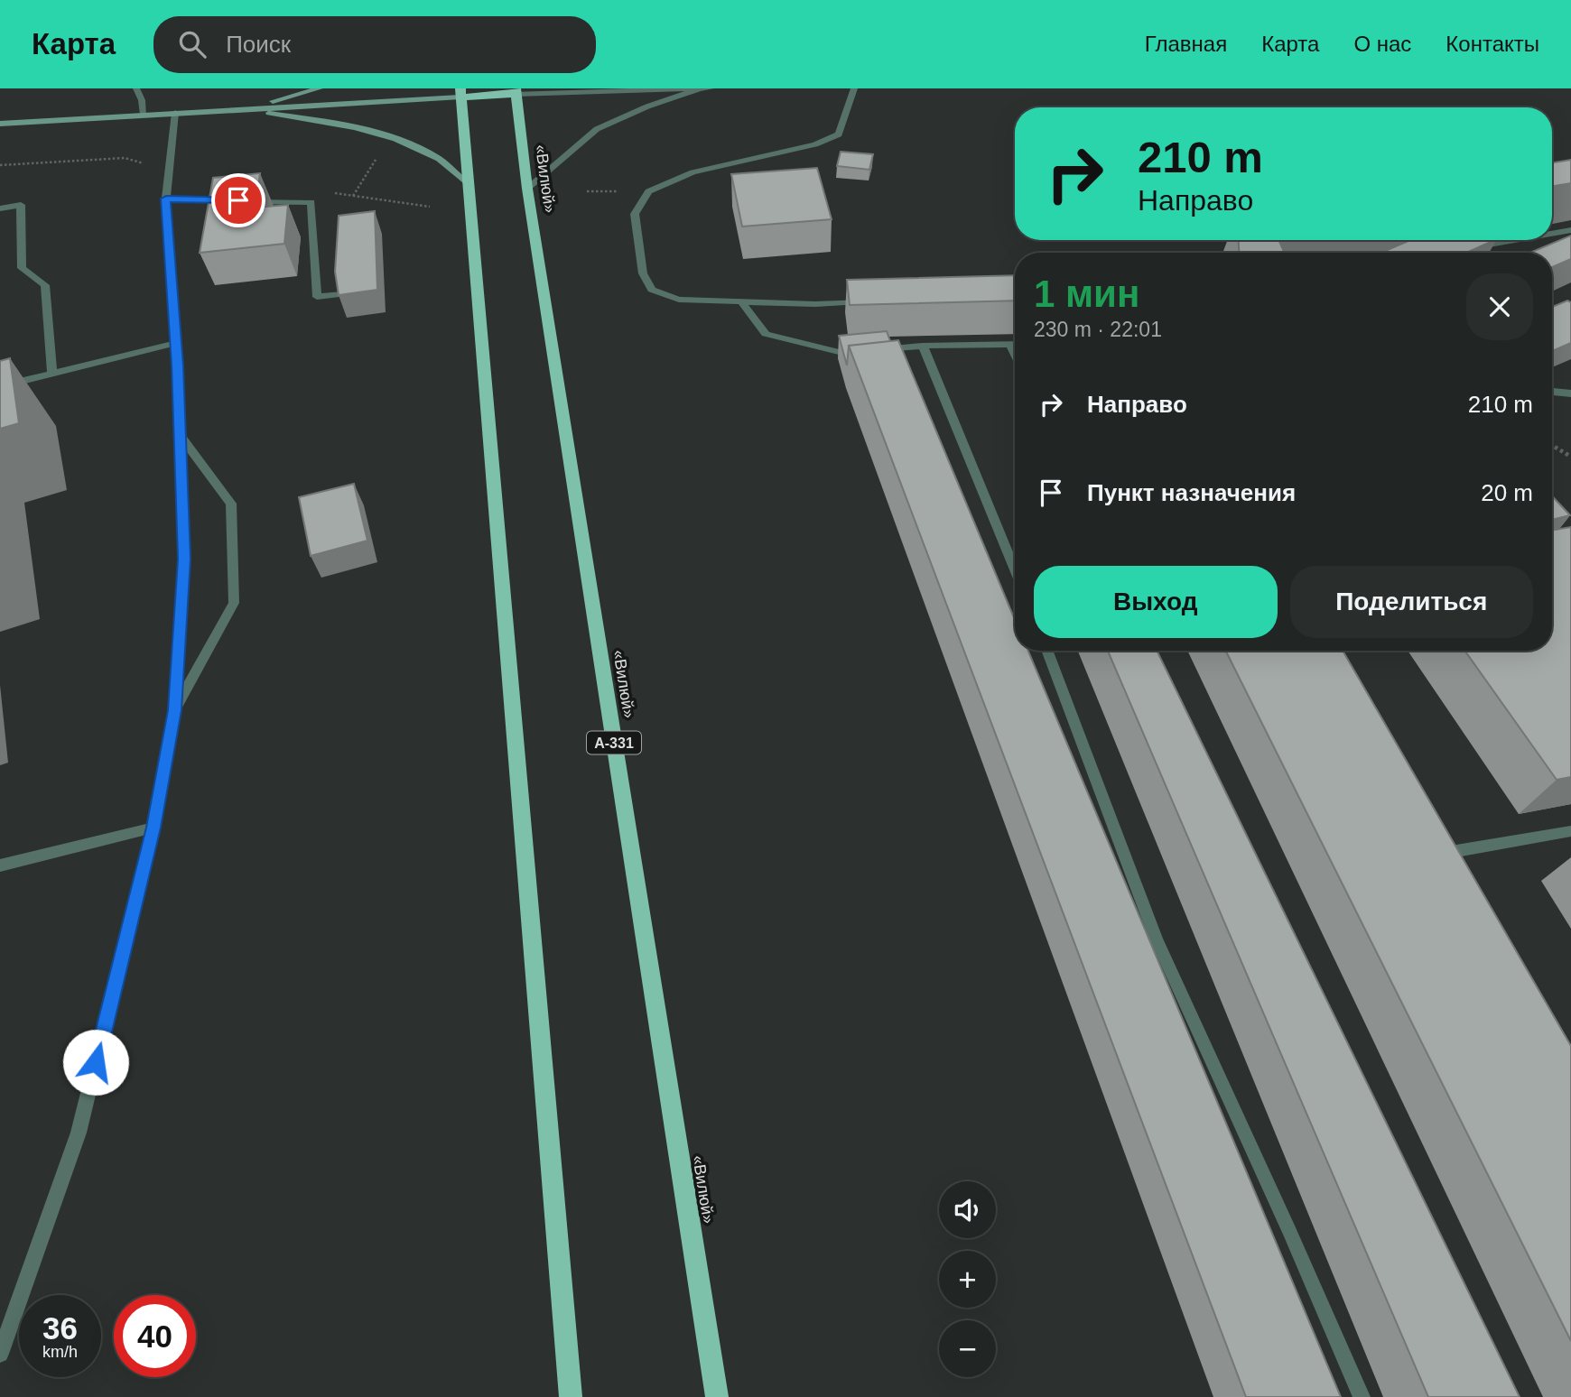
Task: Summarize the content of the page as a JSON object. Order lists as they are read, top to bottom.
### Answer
{
  "streets": {
    "highway": ["«Вилюй»", "А-331"]
  },
  "page": {
    "header": "Карта",
    "search": "Поиск",
    "nav": [
      "Главная",
      "Карта",
      "О нас",
      "Контакты"
    ],
    "turn": ["210 m", "Направо"],
    "heading": ["1 мин", "230 m · 22:01"],
    "list": [
      {
        "name": "Направо",
        "value": "210 m"
      },
      {
        "name": "Пункт назначения",
        "value": "20 m"
      }
    ],
    "buttons": ["Выход", "Поделиться"],
    "map_buttons": ["+", "−"],
    "speed": "36 km/h",
    "limit": "40"
  }
}
